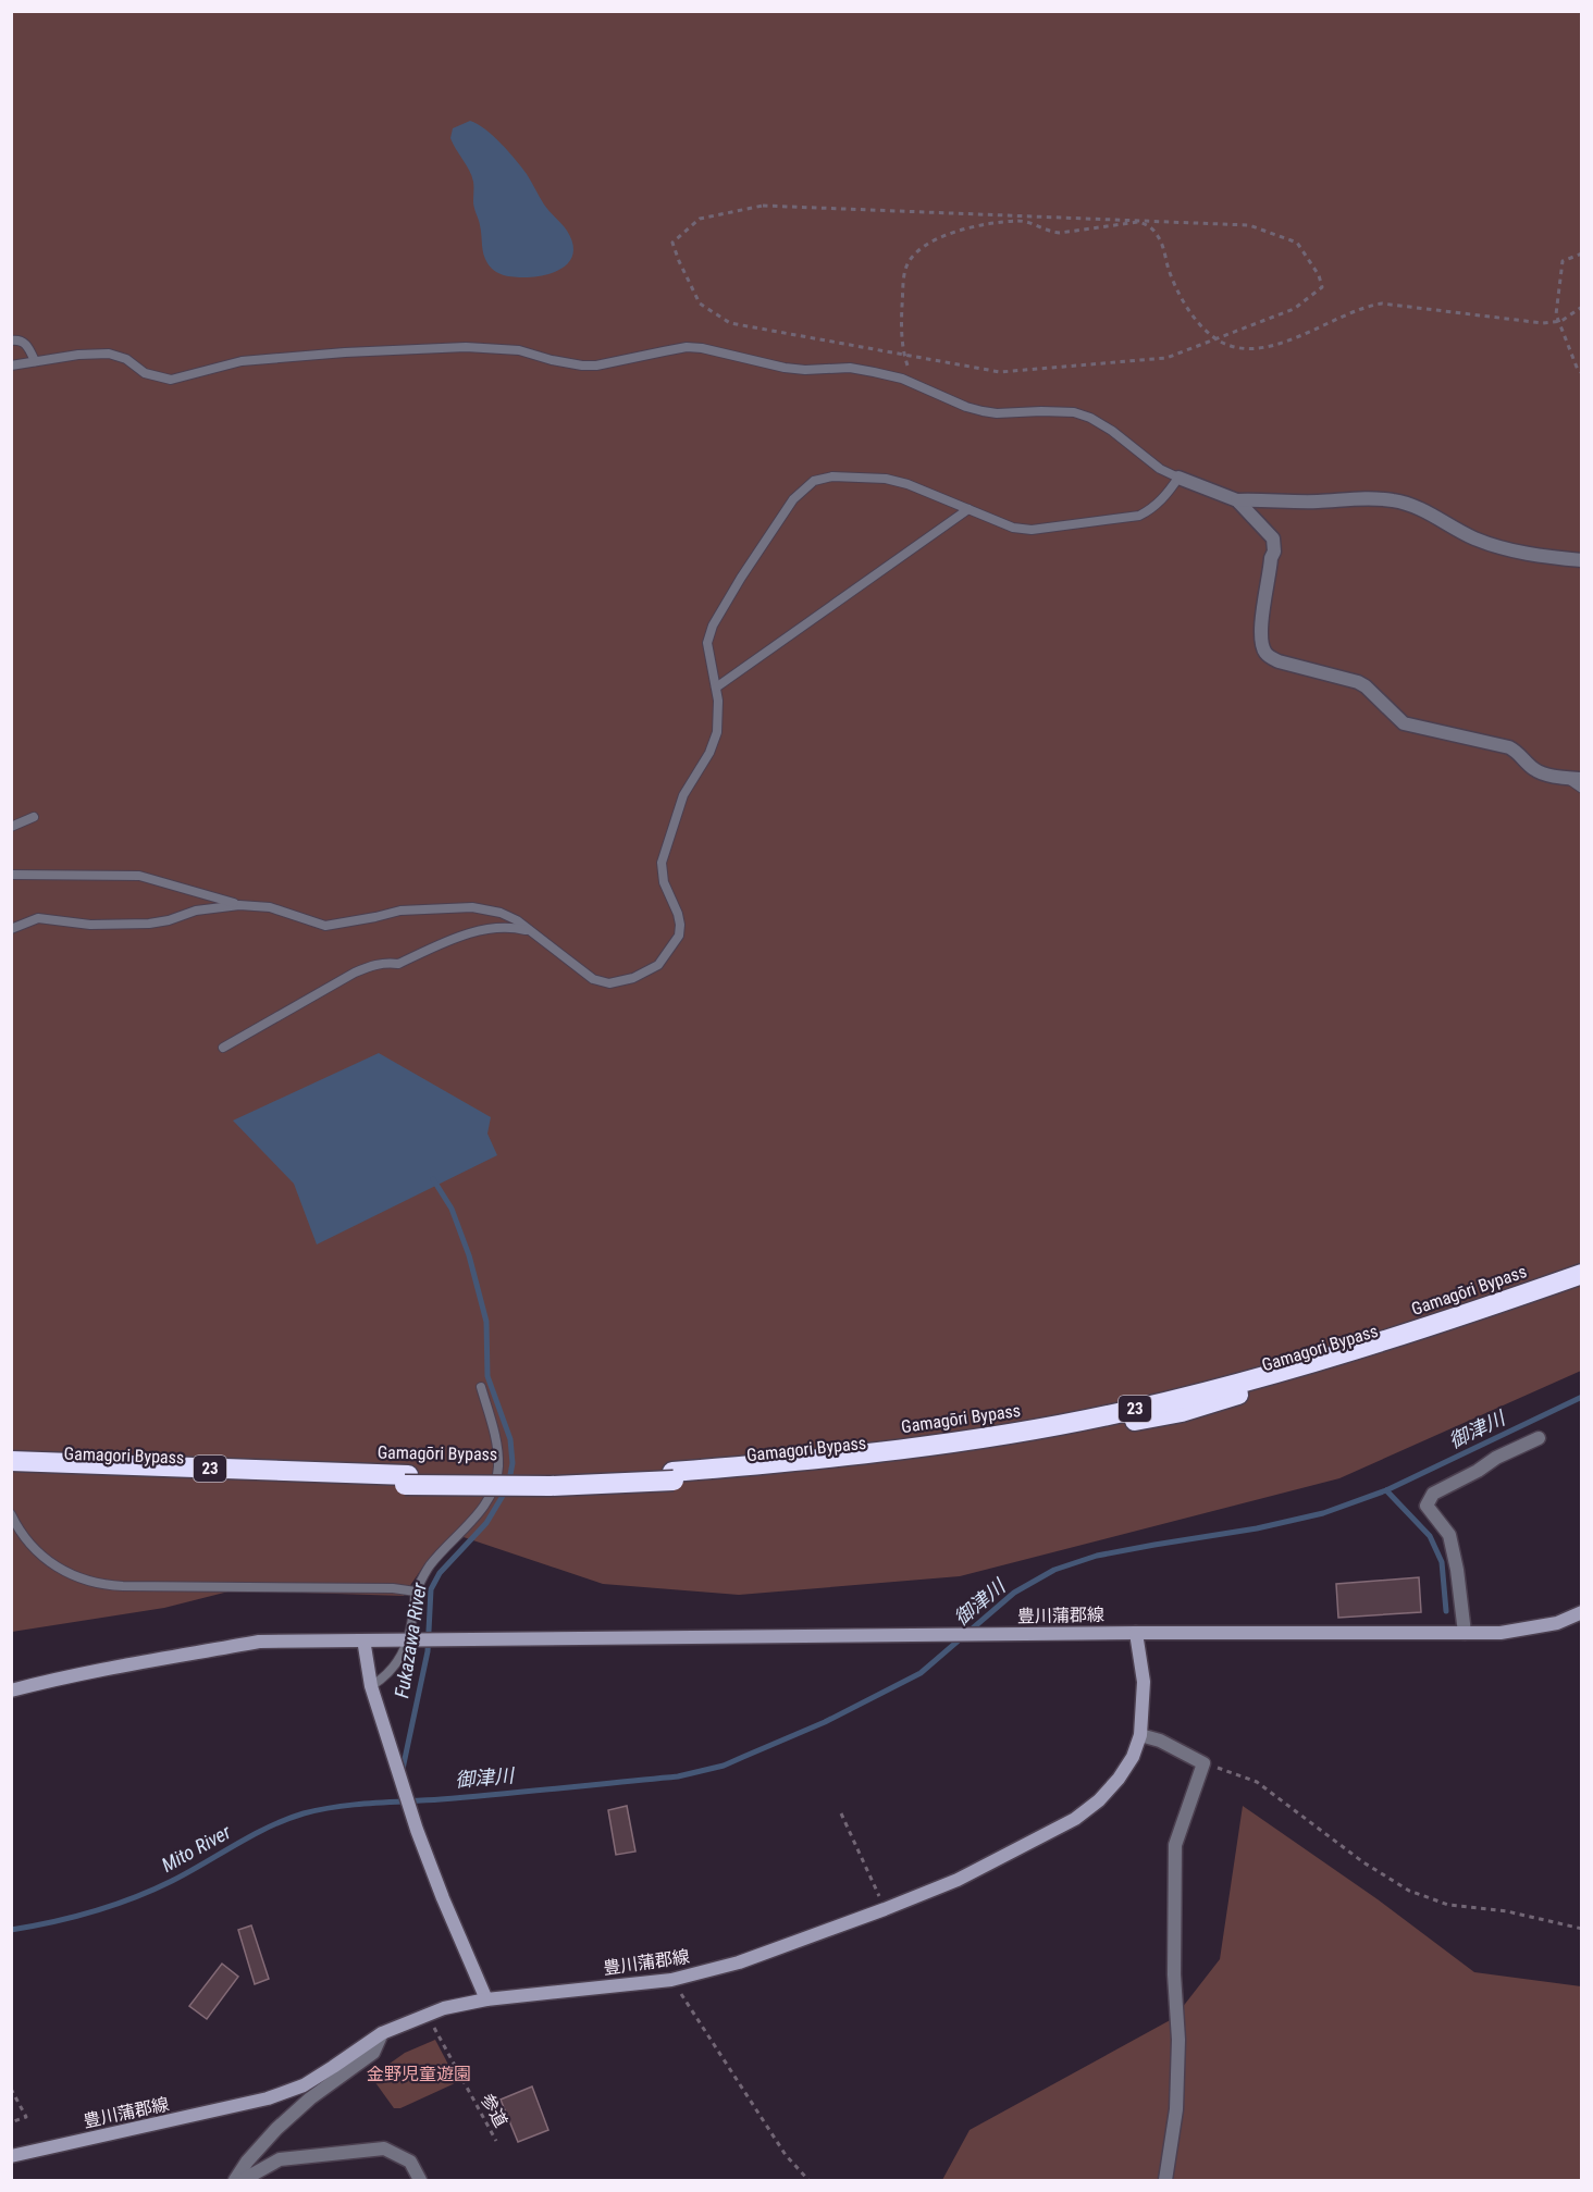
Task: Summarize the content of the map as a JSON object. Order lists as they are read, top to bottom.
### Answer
{
  "streets": {
    "highway": ["Gamagōri Bypass", "Gamagori Bypass", "23"],
    "main road": ["豊川蒲郡線"],
    "path": ["参道"]
  },
  "crossings": [
    ["Gamagōri Bypass", "Gamagori Bypass"]
  ],
  "water": ["御津川", "Fukazawa River", "Mito River"],
  "parks": ["金野児童遊園"]
}
